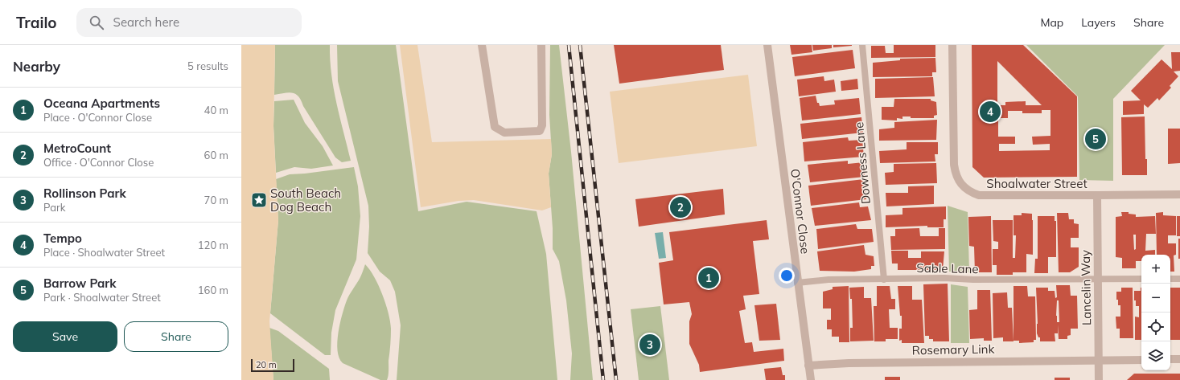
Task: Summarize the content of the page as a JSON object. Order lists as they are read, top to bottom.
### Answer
{
  "streets": {
    "street": [
      "Shoalwater Street",
      "O'Connor Close",
      "Lancelin Way",
      "Rosemary Link"
    ],
    "lane": ["Downess Lane", "Sable Lane"]
  },
  "crossings": [
    ["Downess Lane", "Sable Lane"],
    ["Shoalwater Street", "Lancelin Way"],
    ["O'Connor Close", "Sable Lane"],
    ["O'Connor Close", "Rosemary Link"],
    ["Sable Lane", "Lancelin Way"],
    ["Lancelin Way", "Rosemary Link"]
  ],
  "places": {
    "place": ["South Beach Dog Beach"]
  },
  "scale_bar": "20 m",
  "page": {
    "header": "Trailo",
    "search": "Search here",
    "nav": ["Map", "Layers", "Share"],
    "heading": ["Nearby", "5 results"],
    "list": [
      {
        "mark": "1",
        "name": "Oceana Apartments",
        "note": "Place · O'Connor Close",
        "value": "40 m"
      },
      {
        "mark": "2",
        "name": "MetroCount",
        "note": "Office · O'Connor Close",
        "value": "60 m"
      },
      {
        "mark": "3",
        "name": "Rollinson Park",
        "note": "Park",
        "value": "70 m"
      },
      {
        "mark": "4",
        "name": "Tempo",
        "note": "Place · Shoalwater Street",
        "value": "120 m"
      },
      {
        "mark": "5",
        "name": "Barrow Park",
        "note": "Park · Shoalwater Street",
        "value": "160 m"
      }
    ],
    "pins": [
      "4",
      "5",
      "2",
      "1",
      "3"
    ],
    "map_buttons": ["+", "−"],
    "buttons": ["Save", "Share"],
    "scale": "20 m"
  }
}
